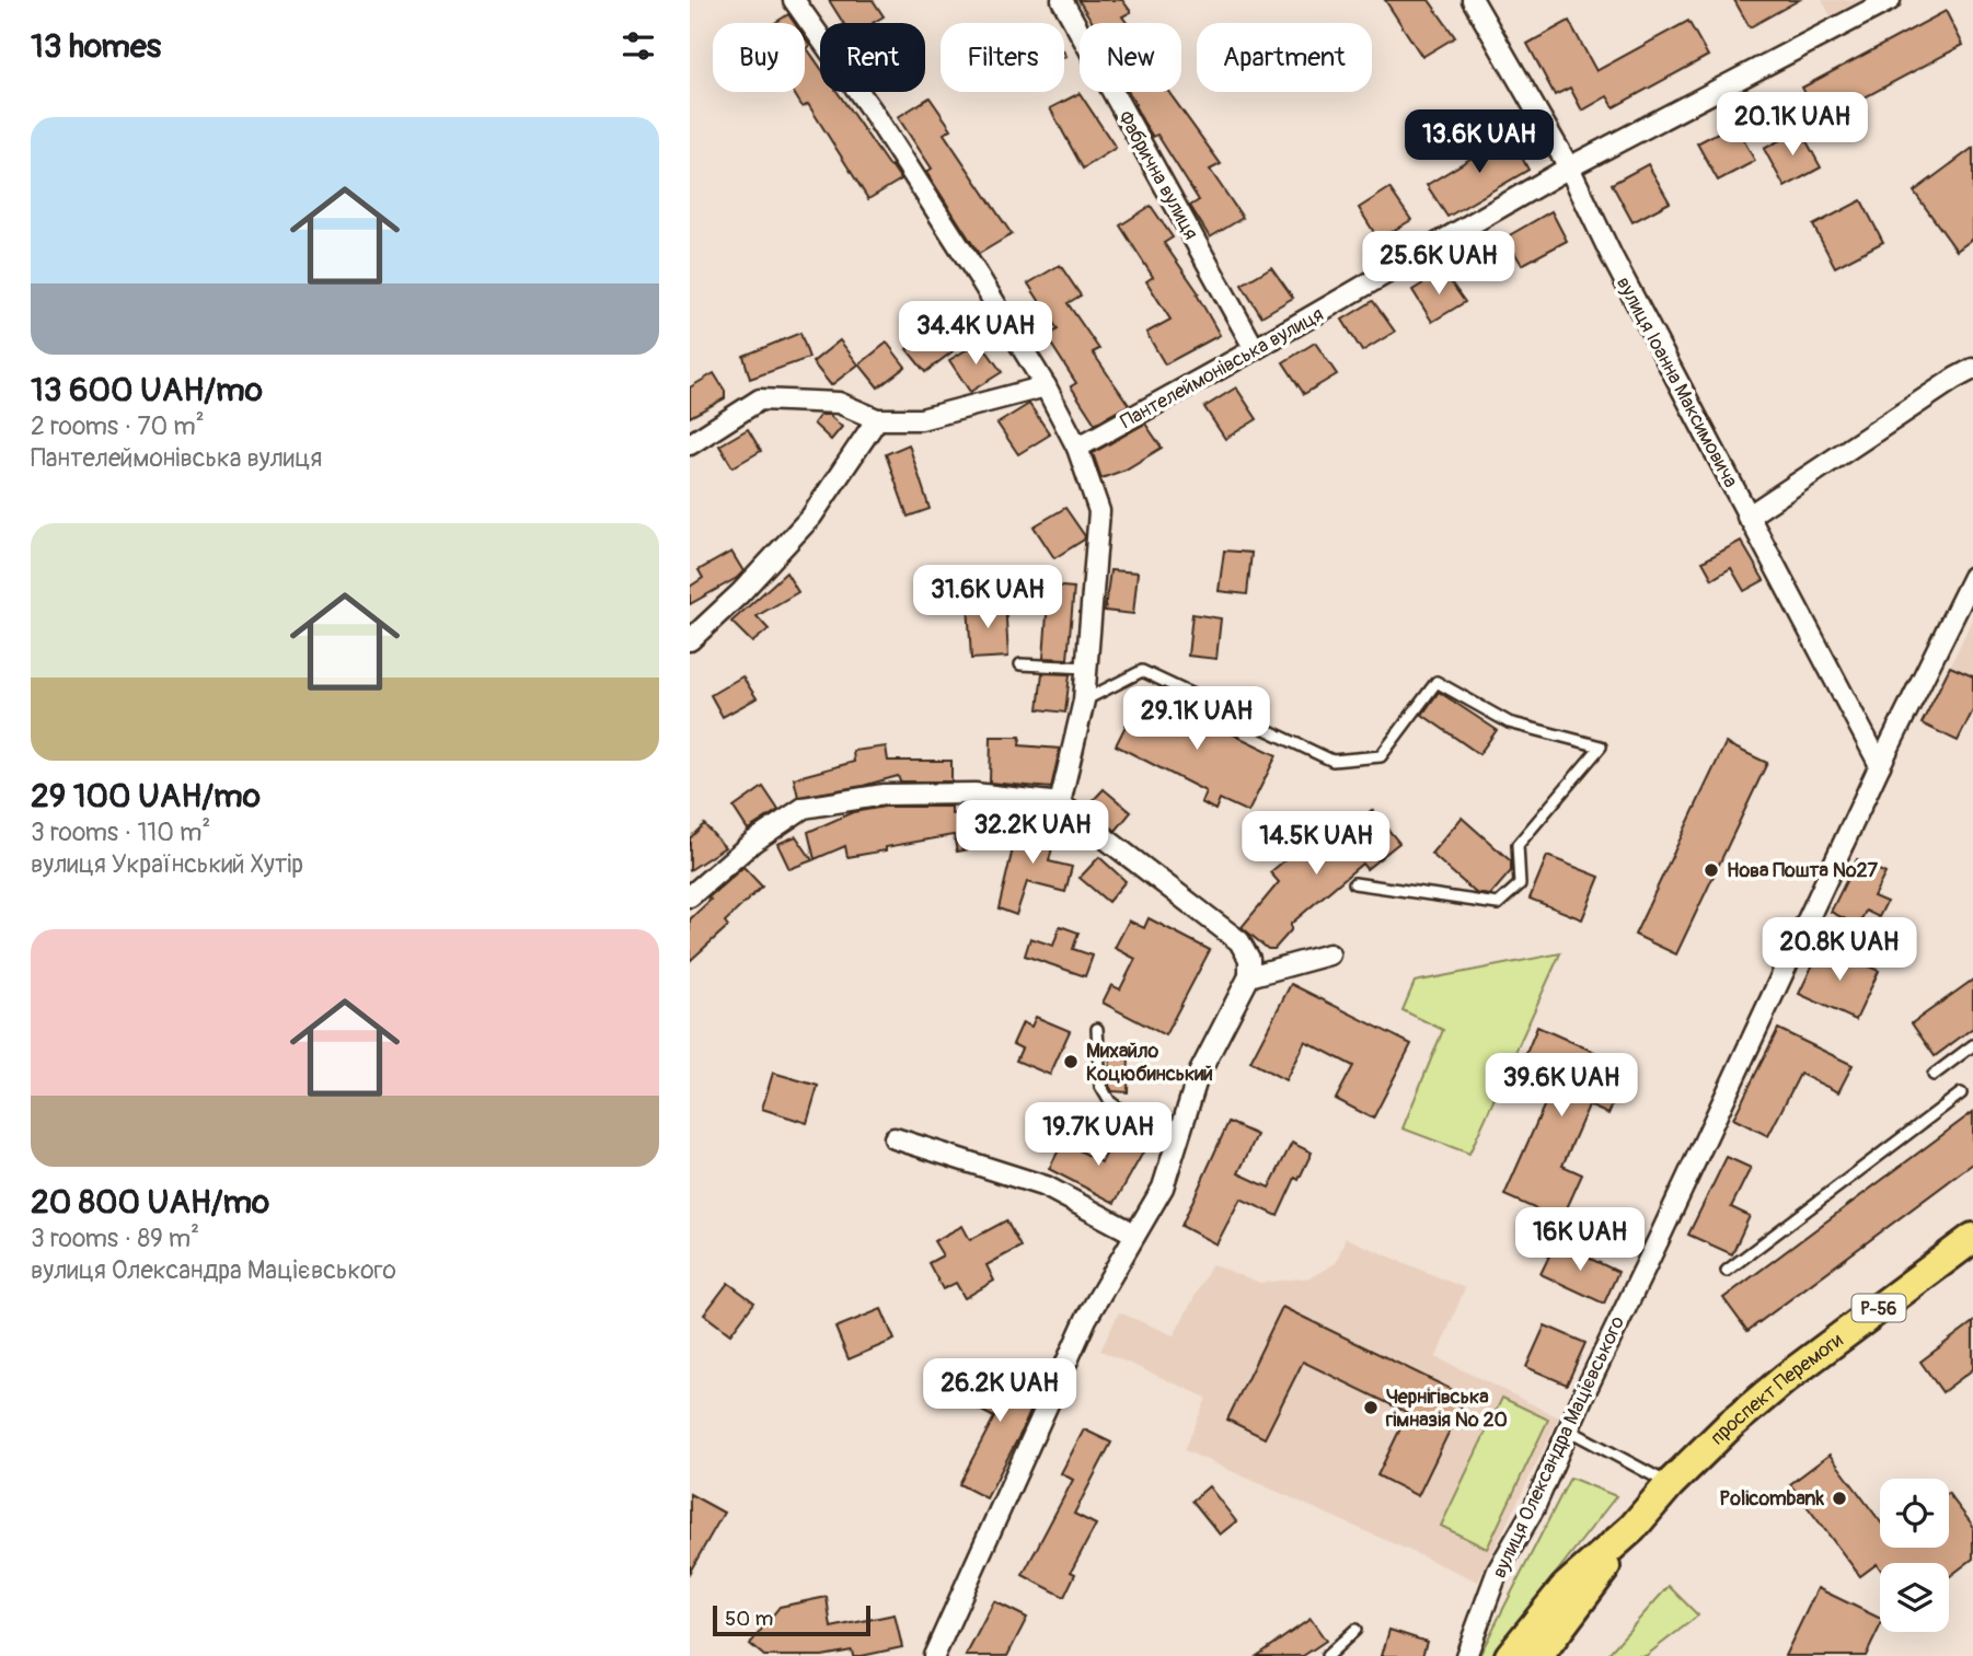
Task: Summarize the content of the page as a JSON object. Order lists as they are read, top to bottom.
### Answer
{
  "streets": {
    "main road": ["Р-56", "проспект Перемоги"],
    "street": [
      "Фабрична вулиця",
      "Пантелеймонівська вулиця",
      "вулиця Іоанна Максимовича",
      "вулиця Олександра Мацієвського"
    ]
  },
  "crossings": [
    ["Фабрична вулиця", "Пантелеймонівська вулиця"],
    ["Пантелеймонівська вулиця", "вулиця Іоанна Максимовича"],
    ["вулиця Іоанна Максимовича", "вулиця Олександра Мацієвського"]
  ],
  "places": [
    "Нова Пошта №27",
    "Михайло Коцюбинський",
    "Чернігівська гімназія № 20",
    "Policombank"
  ],
  "scale_bar": "50 m",
  "page": {
    "heading": "13 homes",
    "chip": [
      "Buy",
      "Rent",
      "Filters",
      "New",
      "Apartment"
    ],
    "list": [
      {
        "name": "13 600 UAH/mo",
        "note": "2 rooms · 70 m² · Пантелеймонівська вулиця"
      },
      {
        "name": "29 100 UAH/mo",
        "note": "3 rooms · 110 m² · вулиця Український Хутір"
      },
      {
        "name": "20 800 UAH/mo",
        "note": "3 rooms · 89 m² · вулиця Олександра Мацієвського"
      }
    ],
    "price": [
      "20.1K UAH",
      "13.6K UAH",
      "25.6K UAH",
      "34.4K UAH",
      "31.6K UAH",
      "29.1K UAH",
      "32.2K UAH",
      "14.5K UAH",
      "20.8K UAH",
      "39.6K UAH",
      "19.7K UAH",
      "16K UAH",
      "26.2K UAH"
    ],
    "scale": "50 m"
  }
}
